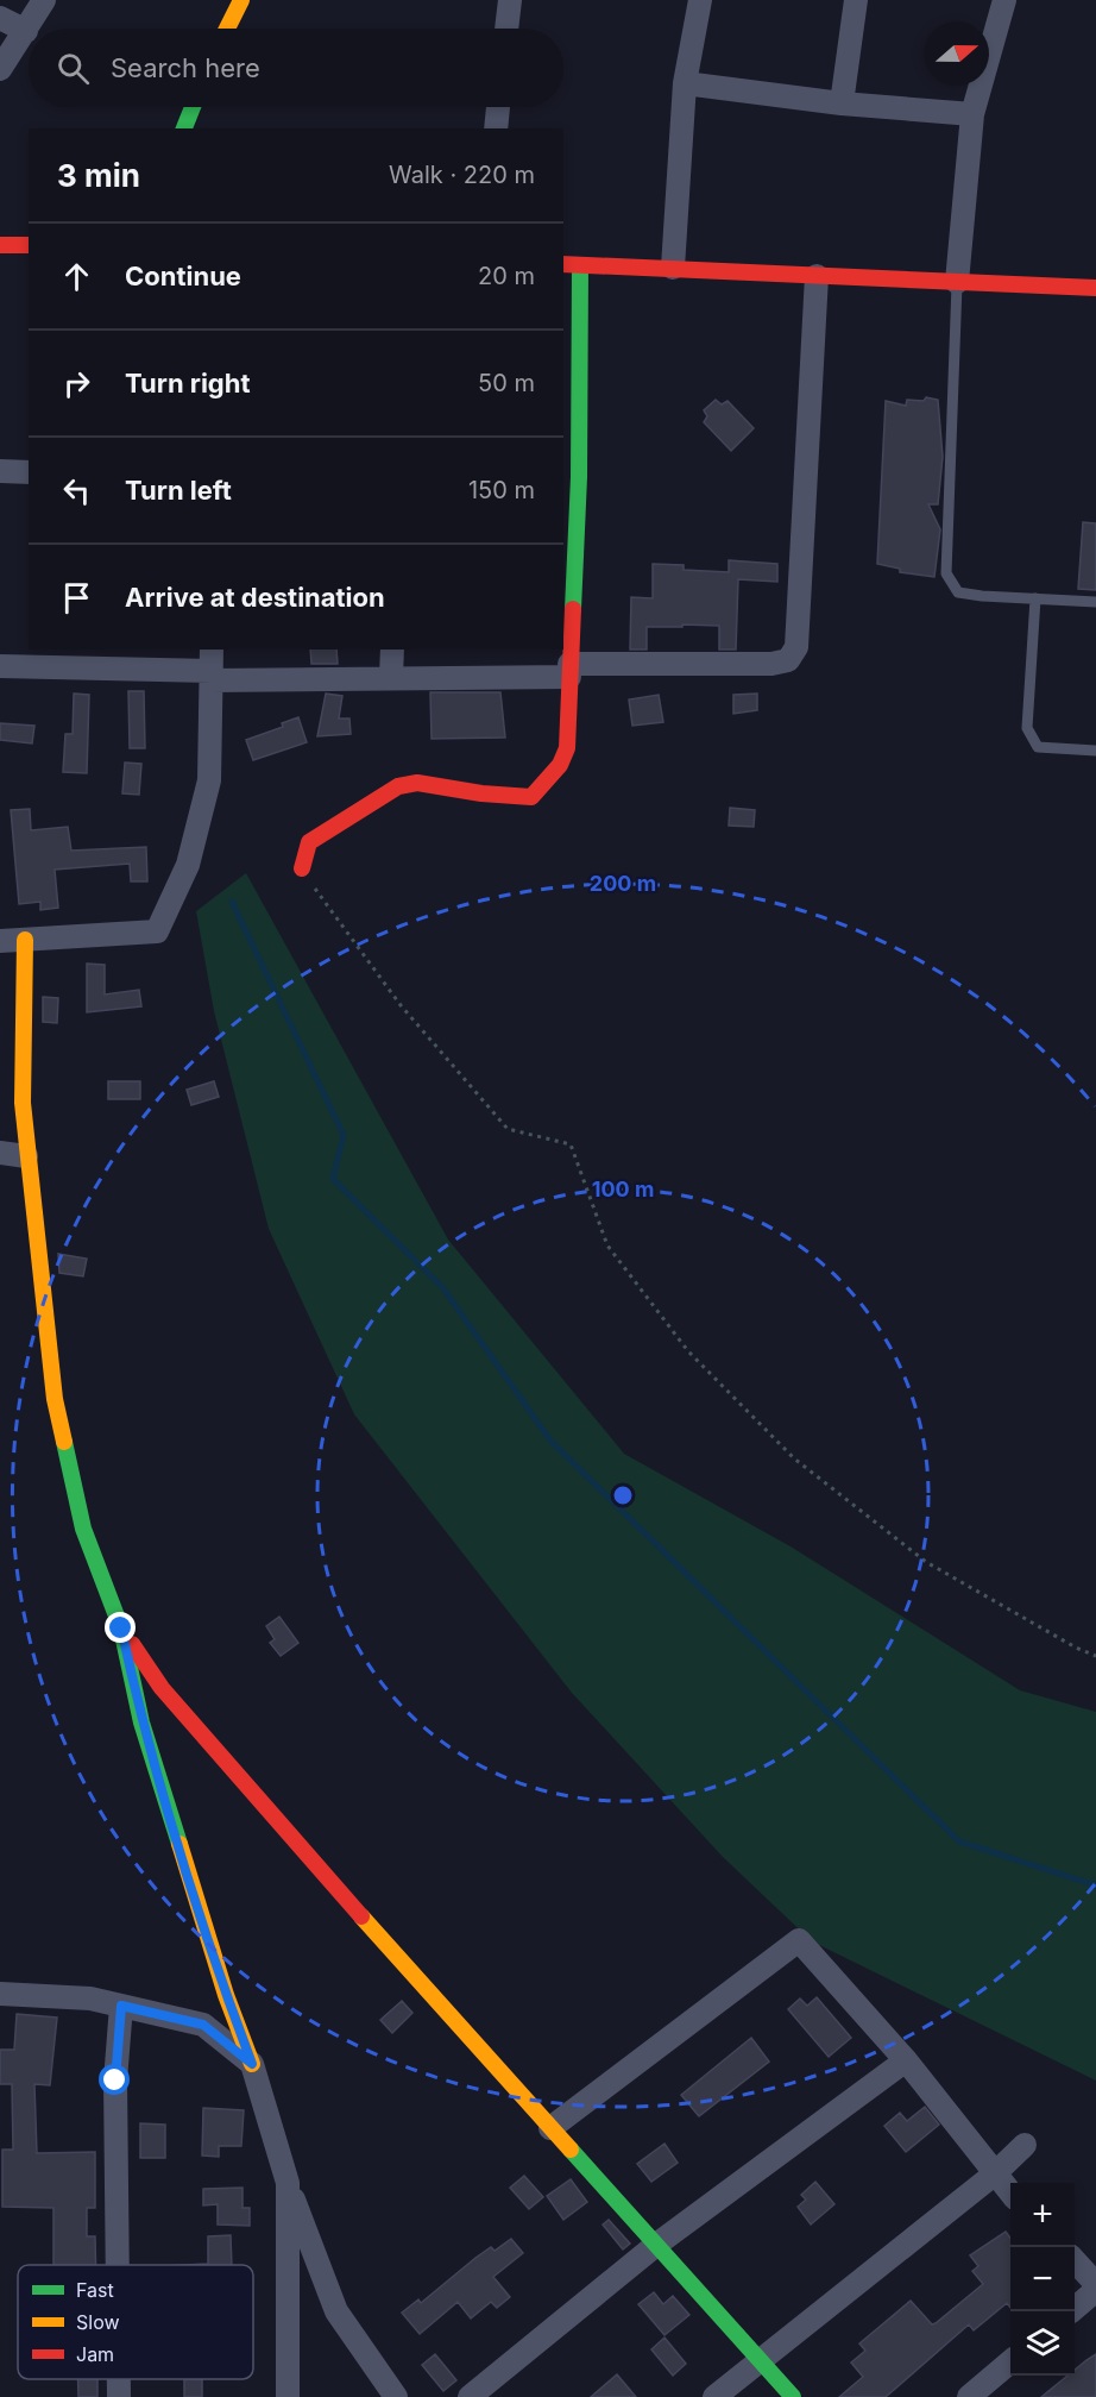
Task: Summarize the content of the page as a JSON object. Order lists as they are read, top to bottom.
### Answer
{
  "legend": ["Fast", "Slow", "Jam"],
  "north": "right",
  "page": {
    "search": "Search here",
    "heading": ["3 min", "Walk · 220 m"],
    "list": [
      ["Continue", "20 m"],
      ["Turn right", "50 m"],
      ["Turn left", "150 m"],
      "Arrive at destination"
    ],
    "map_buttons": ["+", "−"]
  },
  "rings": ["200 m", "100 m"]
}
